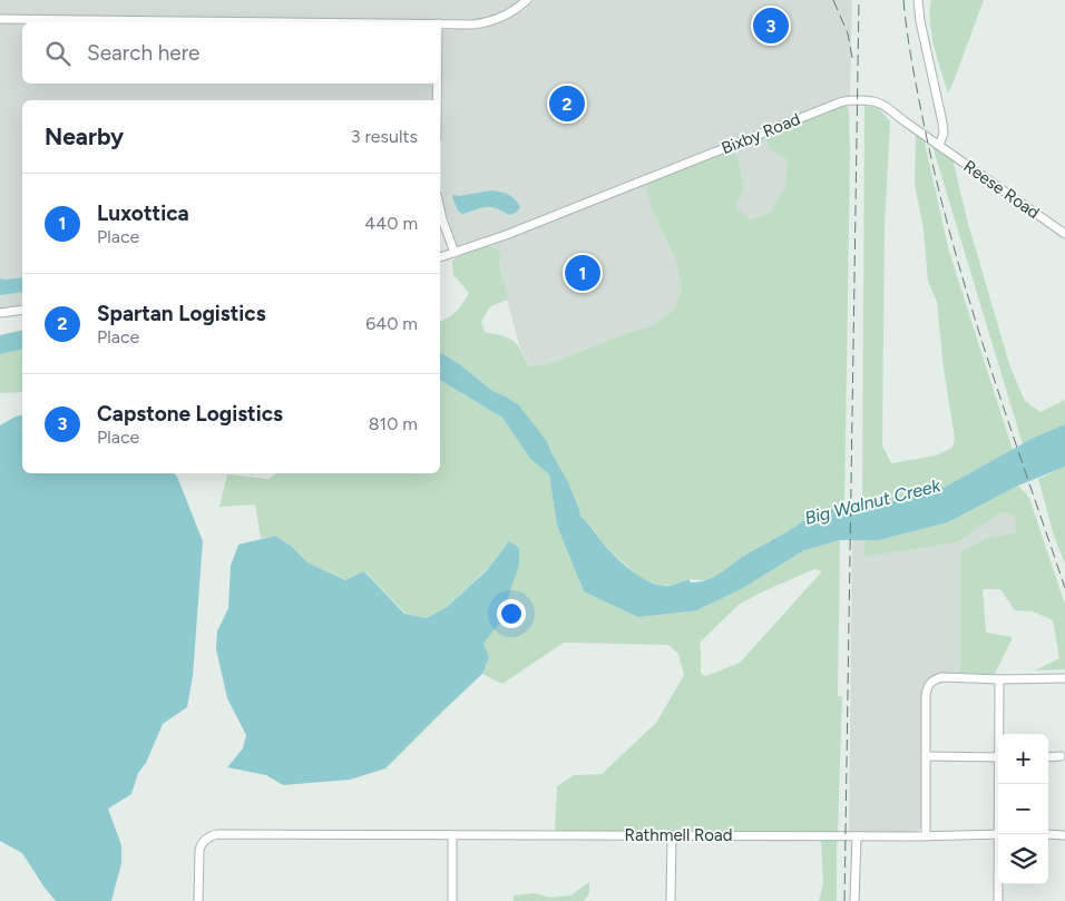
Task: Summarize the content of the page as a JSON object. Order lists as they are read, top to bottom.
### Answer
{
  "streets": {
    "street": ["Bixby Road", "Reese Road", "Rathmell Road"]
  },
  "crossings": [
    ["Bixby Road", "Reese Road"]
  ],
  "water": ["Big Walnut Creek"],
  "page": {
    "pins": ["3", "2", "1"],
    "search": "Search here",
    "heading": ["Nearby", "3 results"],
    "list": [
      {
        "mark": "1",
        "name": "Luxottica",
        "note": "Place",
        "value": "440 m"
      },
      {
        "mark": "2",
        "name": "Spartan Logistics",
        "note": "Place",
        "value": "640 m"
      },
      {
        "mark": "3",
        "name": "Capstone Logistics",
        "note": "Place",
        "value": "810 m"
      }
    ],
    "map_buttons": ["+", "−"]
  }
}
